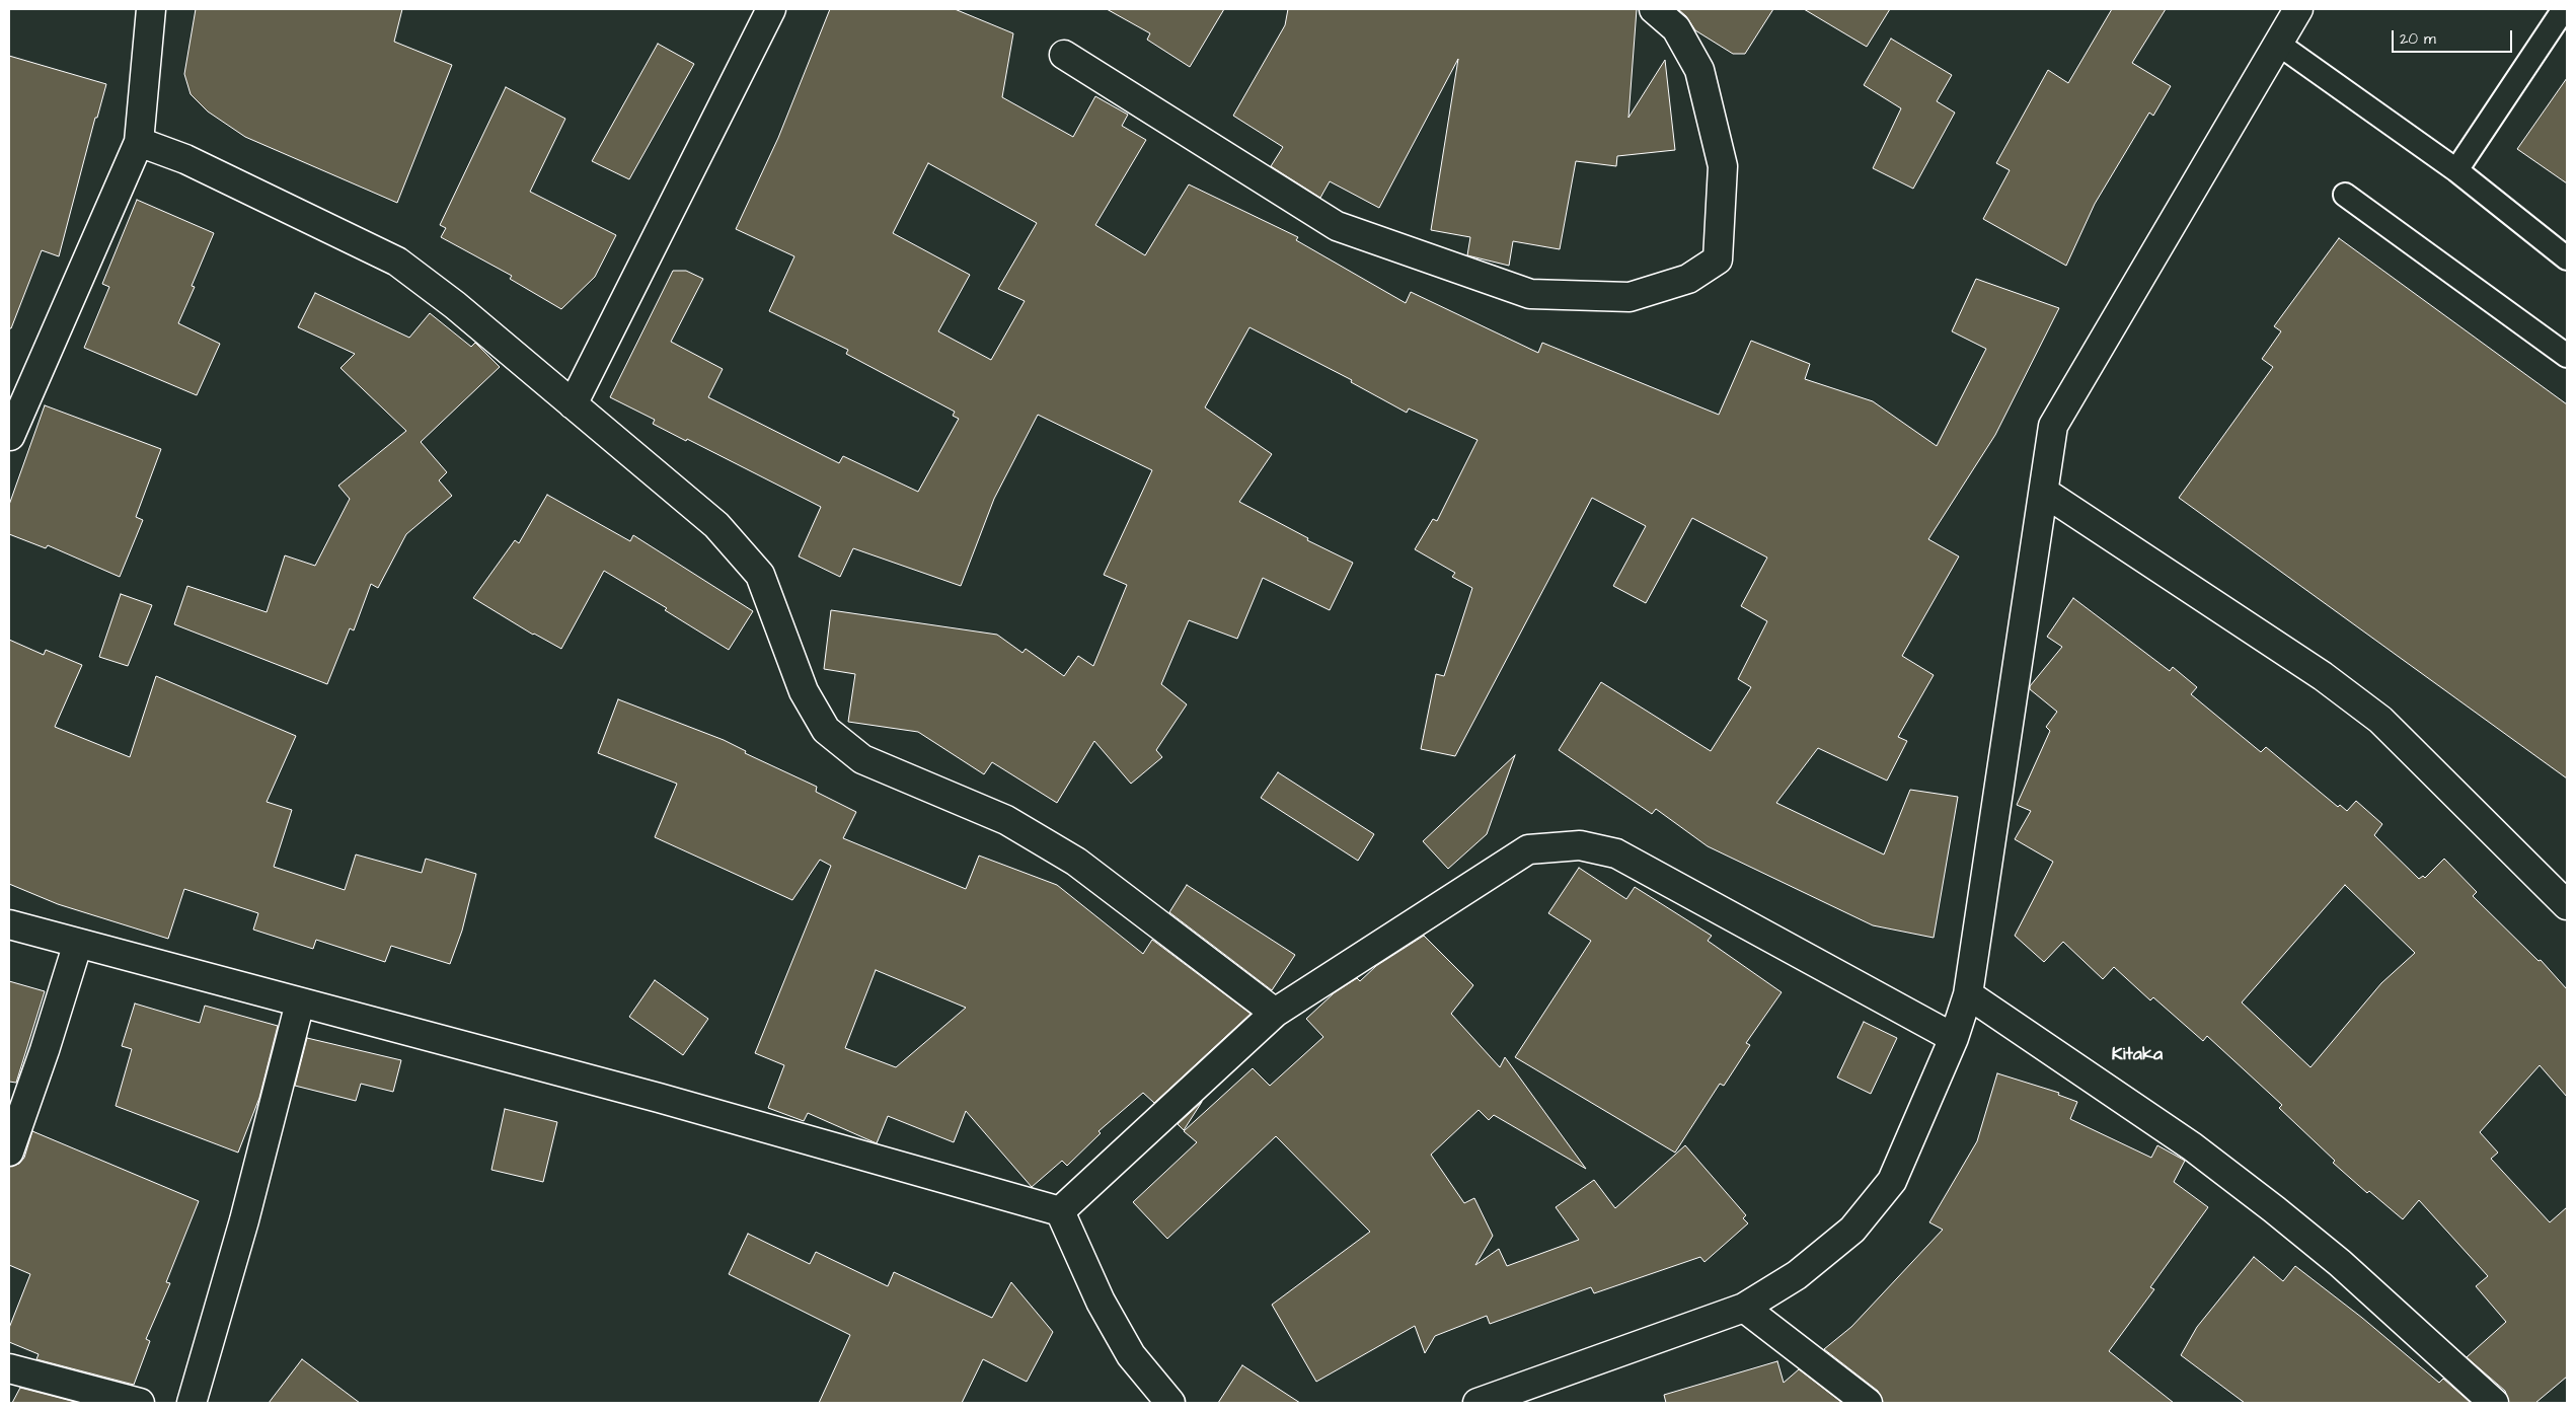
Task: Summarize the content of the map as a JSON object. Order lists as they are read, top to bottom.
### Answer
{
  "districts": ["Kitaka"],
  "scale_bar": "20 m"
}
